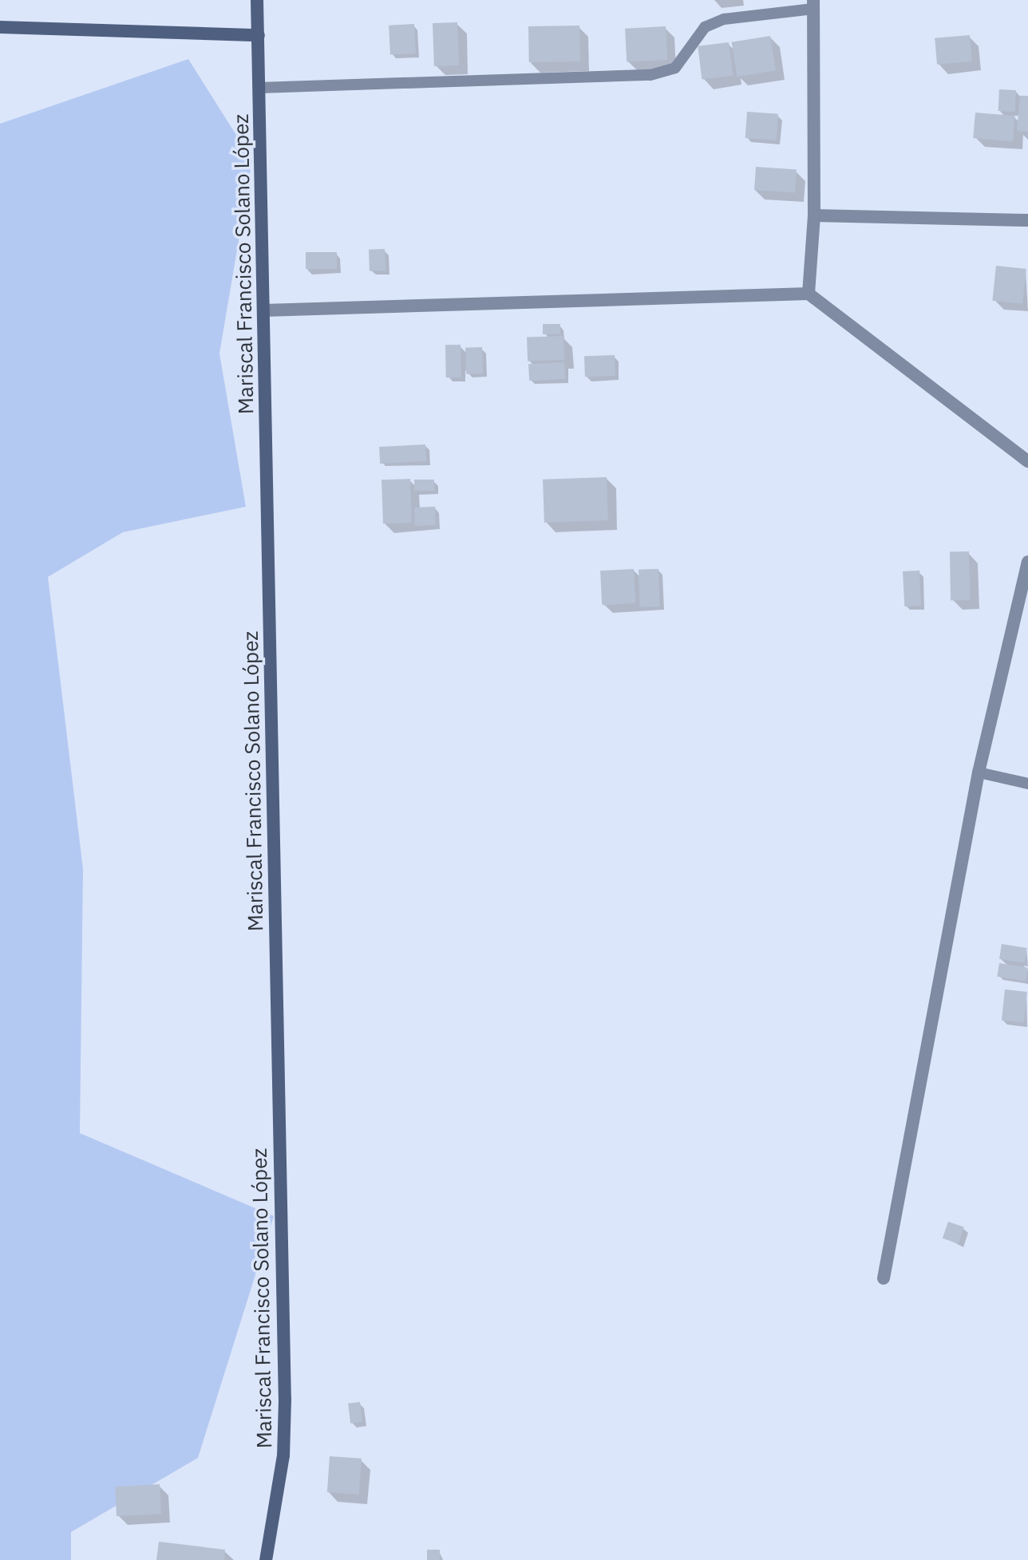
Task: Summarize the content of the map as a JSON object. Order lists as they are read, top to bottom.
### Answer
{
  "streets": {
    "main road": ["Mariscal Francisco Solano López"]
  }
}
